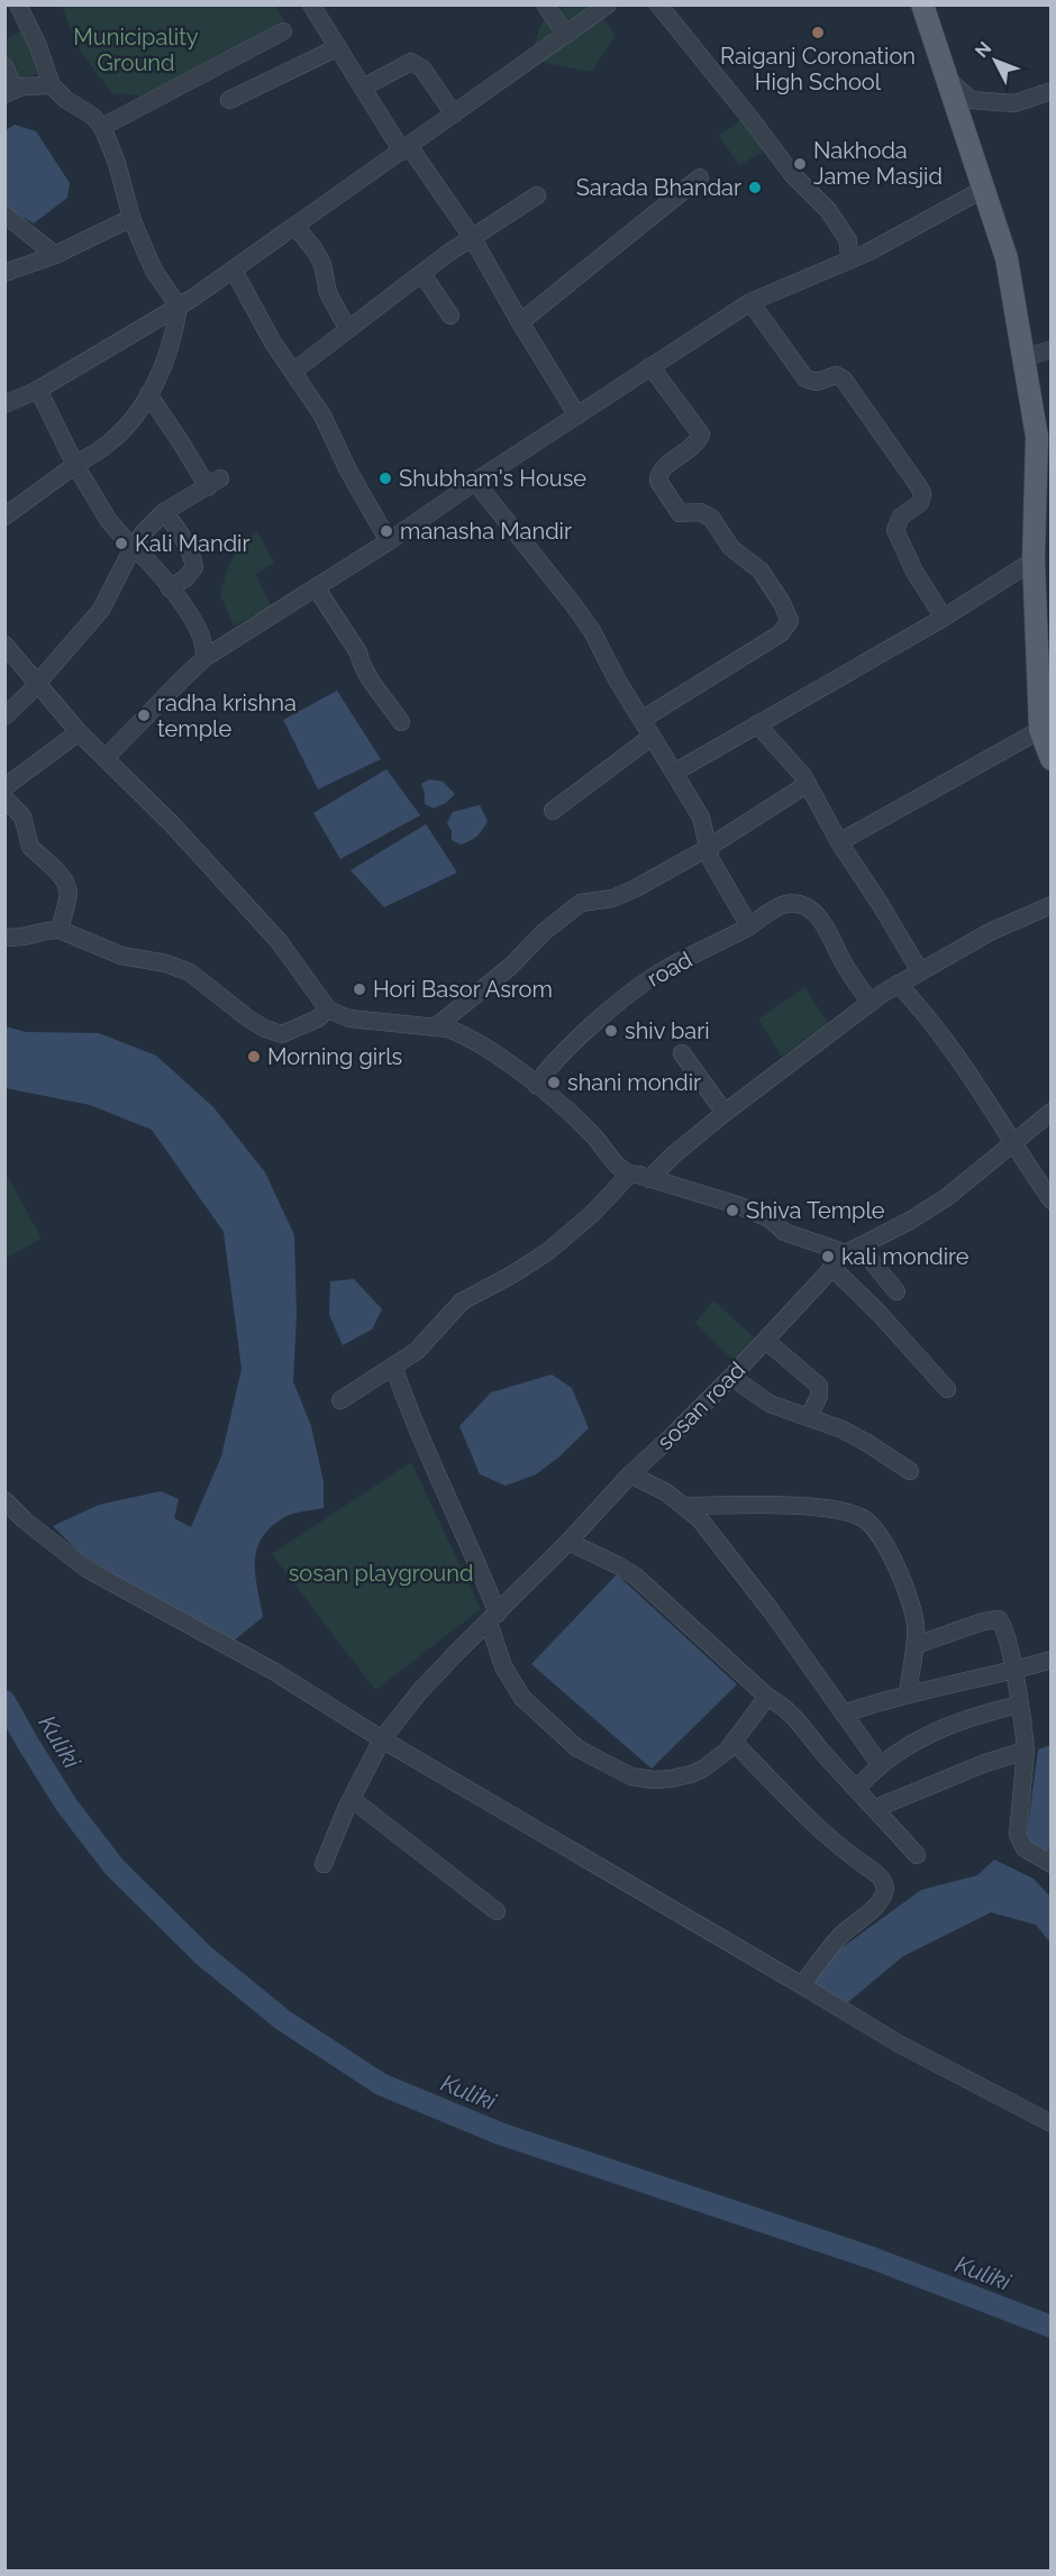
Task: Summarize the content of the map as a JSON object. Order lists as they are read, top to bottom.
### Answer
{
  "streets": {
    "street": ["road", "sosan road"]
  },
  "water": ["Kuliki"],
  "parks": ["Municipality Ground", "sosan playground"],
  "places": [
    "Raiganj Coronation High School",
    "Nakhoda Jame Masjid",
    "Sarada Bhandar",
    "Shubham's House",
    "manasha Mandir",
    "Kali Mandir",
    "radha krishna temple",
    "Hori Basor Asrom",
    "shiv bari",
    "Morning girls",
    "shani mondir",
    "Shiva Temple",
    "kali mondire"
  ],
  "north": "top left"
}
